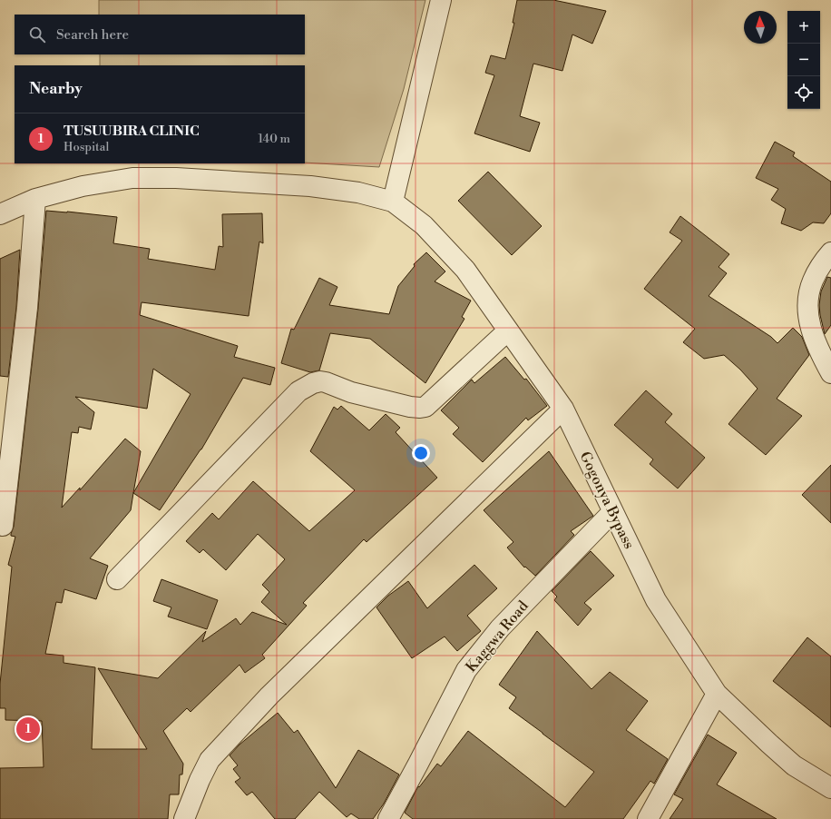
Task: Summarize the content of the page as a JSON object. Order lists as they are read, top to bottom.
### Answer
{
  "streets": {
    "street": ["Gogonya Bypass", "Kaggwa Road"]
  },
  "crossings": [
    ["Gogonya Bypass", "Kaggwa Road"]
  ],
  "north": "top",
  "page": {
    "map_buttons": ["+", "−"],
    "search": "Search here",
    "heading": "Nearby",
    "list": [
      {
        "mark": "1",
        "name": "TUSUUBIRA CLINIC",
        "note": "Hospital",
        "value": "140 m"
      }
    ],
    "pins": "1"
  }
}
